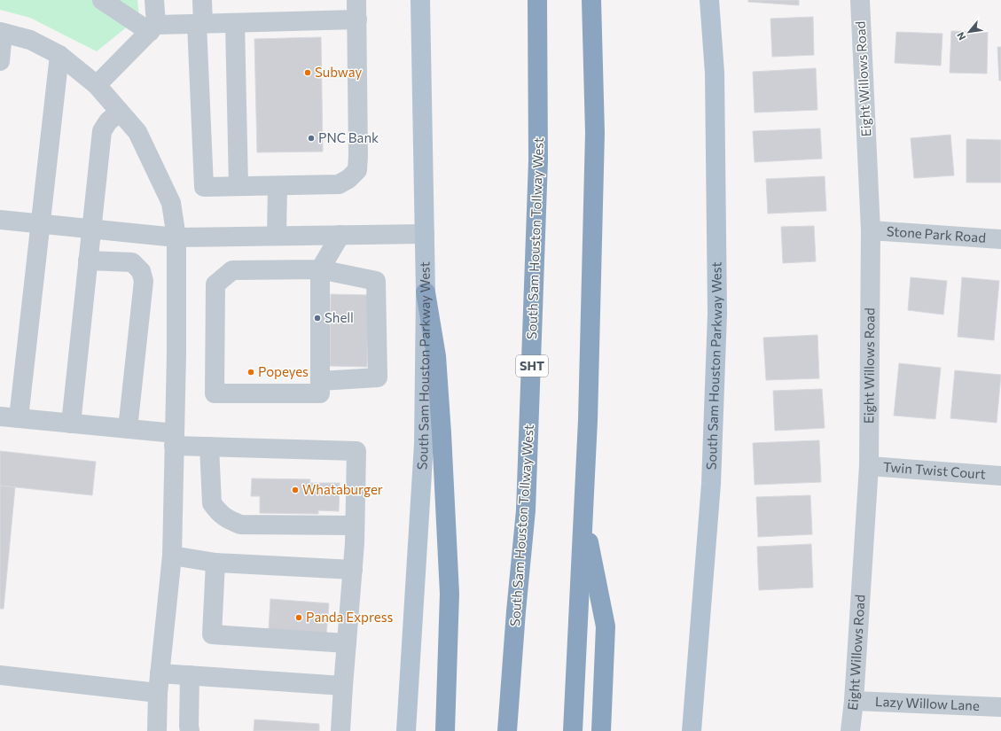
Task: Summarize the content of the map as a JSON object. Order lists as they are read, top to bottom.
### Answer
{
  "streets": {
    "highway": ["South Sam Houston Tollway West", "SHT"],
    "main road": ["South Sam Houston Parkway West"],
    "street": [
      "Eight Willows Road",
      "Stone Park Road",
      "Twin Twist Court",
      "Lazy Willow Lane"
    ]
  },
  "crossings": [
    ["Eight Willows Road", "Stone Park Road"],
    ["Eight Willows Road", "Twin Twist Court"],
    ["Eight Willows Road", "Lazy Willow Lane"]
  ],
  "places": [
    "Subway",
    "PNC Bank",
    "Shell",
    "Popeyes",
    "Whataburger",
    "Panda Express"
  ],
  "north": "bottom left"
}
